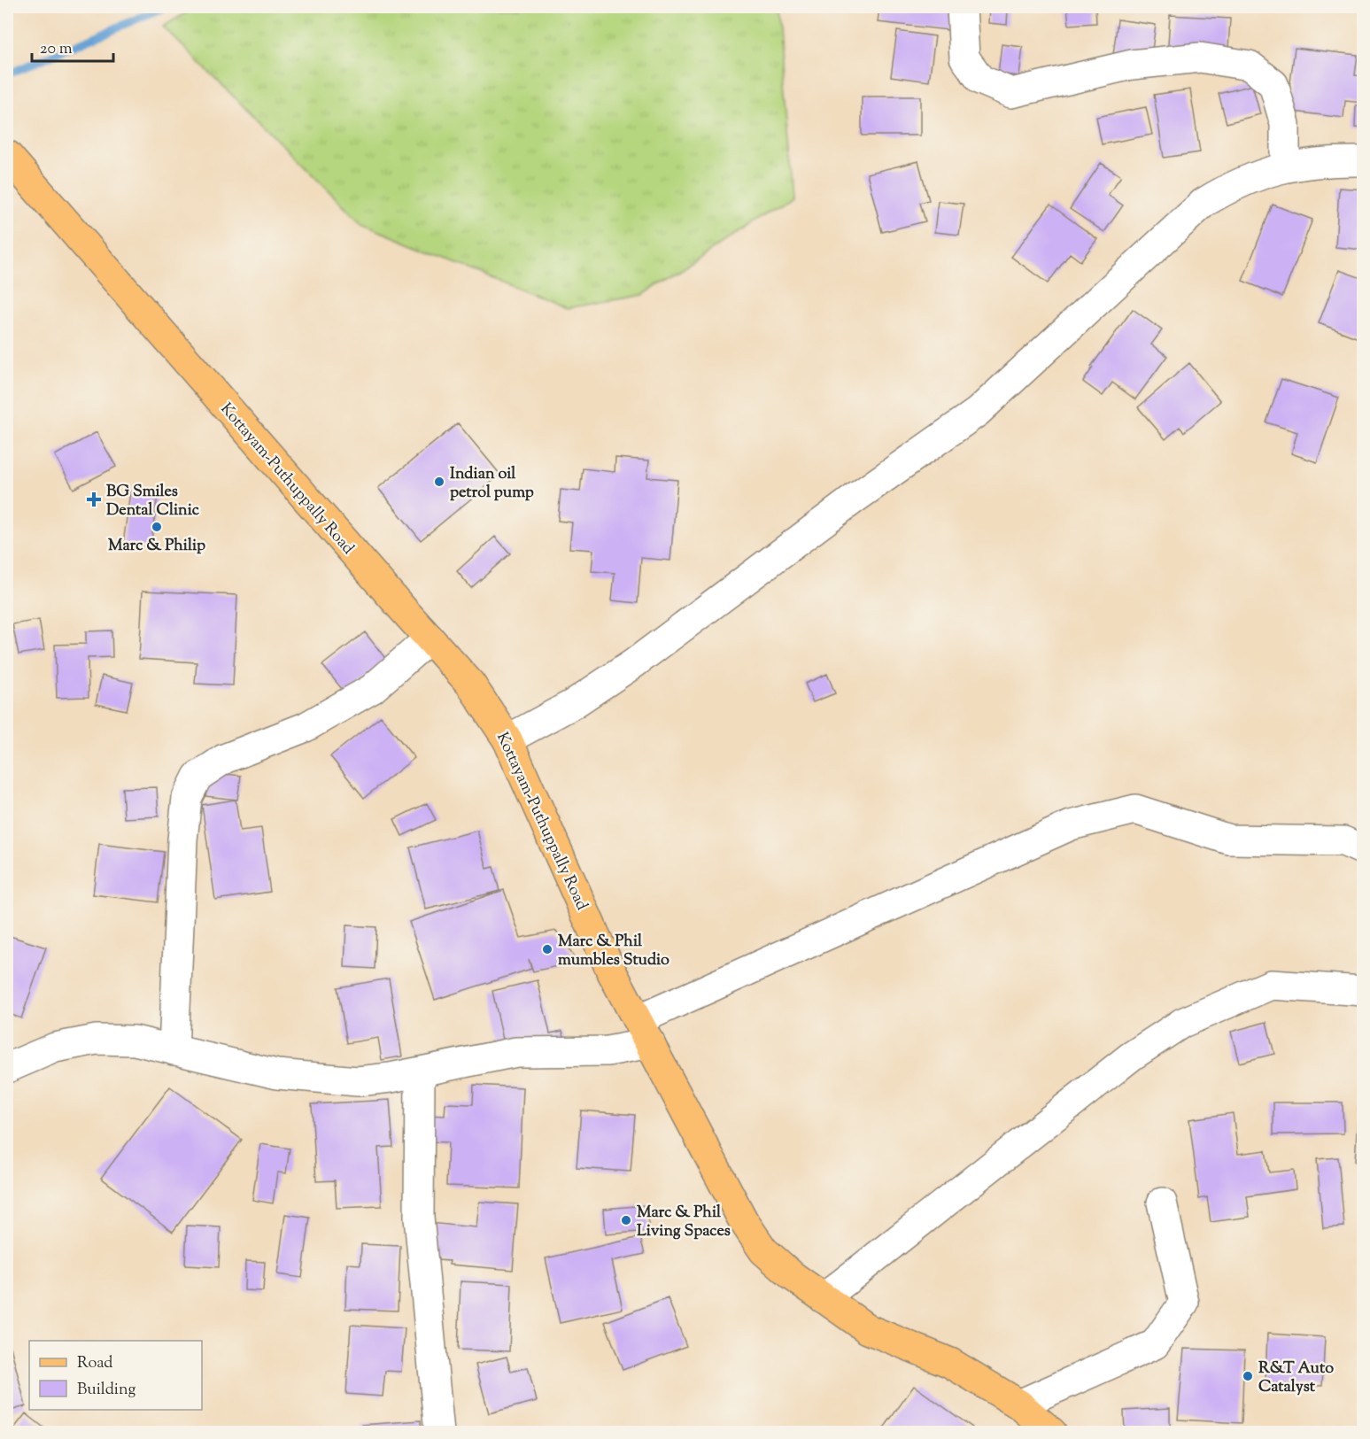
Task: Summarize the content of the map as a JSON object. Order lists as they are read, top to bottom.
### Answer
{
  "streets": {
    "main road": ["Kottayam-Puthuppally Road"]
  },
  "places": {
    "other": [
      "Indian oil petrol pump",
      "Marc & Philip",
      "Marc & Phil mumbles Studio",
      "Marc & Phil Living Spaces",
      "R&T Auto Catalyst"
    ],
    "health": ["BG Smiles Dental Clinic"]
  },
  "legend": ["Road", "Building"],
  "scale_bar": "20 m"
}
